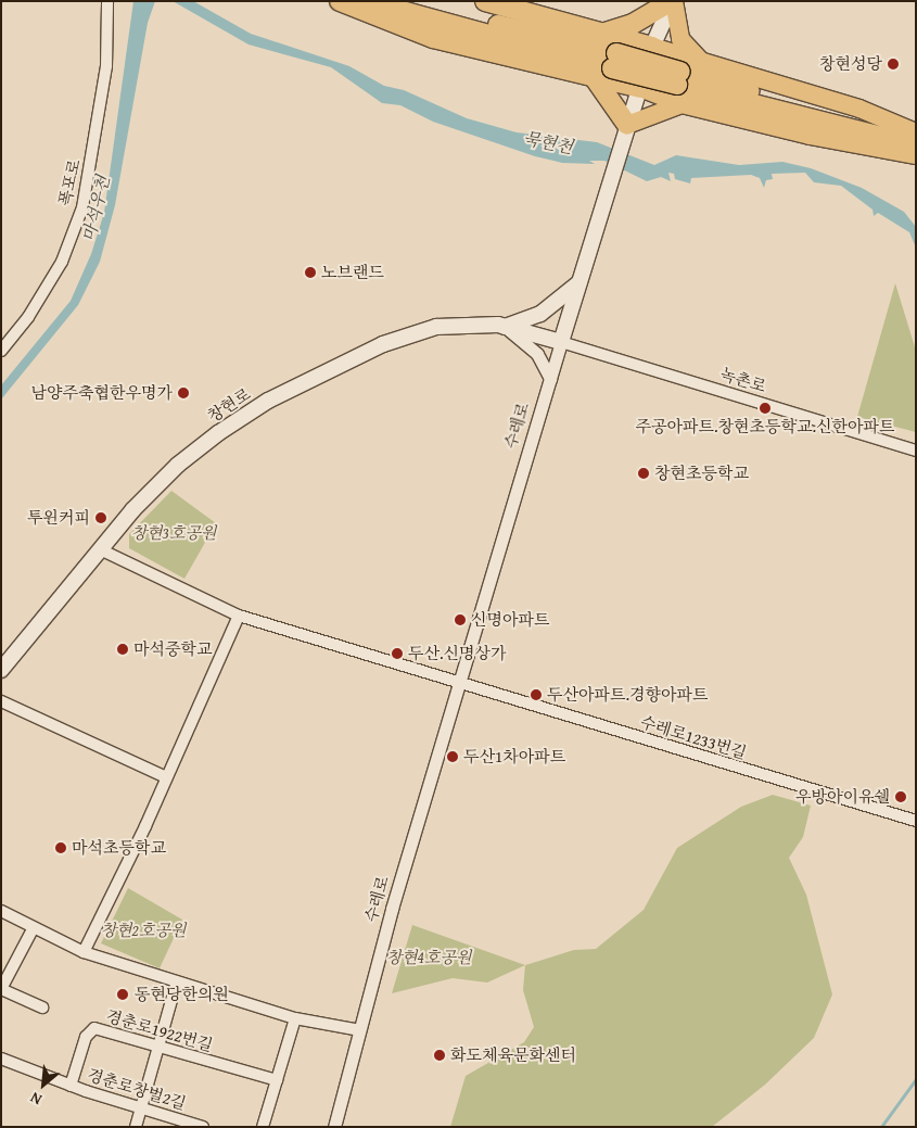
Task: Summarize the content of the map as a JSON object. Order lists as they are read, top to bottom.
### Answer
{
  "streets": {
    "main road": ["창현로", "수레로"],
    "street": [
      "폭포로",
      "녹촌로",
      "수레로1233번길",
      "경춘로1922번길",
      "경춘로창벌2길"
    ]
  },
  "crossings": [
    ["녹촌로", "창현로"],
    ["녹촌로", "수레로"],
    ["창현로", "수레로"],
    ["수레로", "수레로1233번길"],
    ["경춘로1922번길", "경춘로창벌2길"]
  ],
  "water": ["묵현천", "마석우천"],
  "parks": ["창현3호공원", "창현2호공원", "창현4호공원"],
  "places": [
    "창현성당",
    "노브랜드",
    "남양주축협한우명가",
    "주공아파트.창현초등학교.신한아파트",
    "창현초등학교",
    "투윈커피",
    "신명아파트",
    "마석중학교",
    "두산.신명상가",
    "두산아파트.경향아파트",
    "두산1차아파트",
    "우방아이유쉘",
    "마석초등학교",
    "동현당한의원",
    "화도체육문화센터"
  ],
  "north": "bottom left"
}
